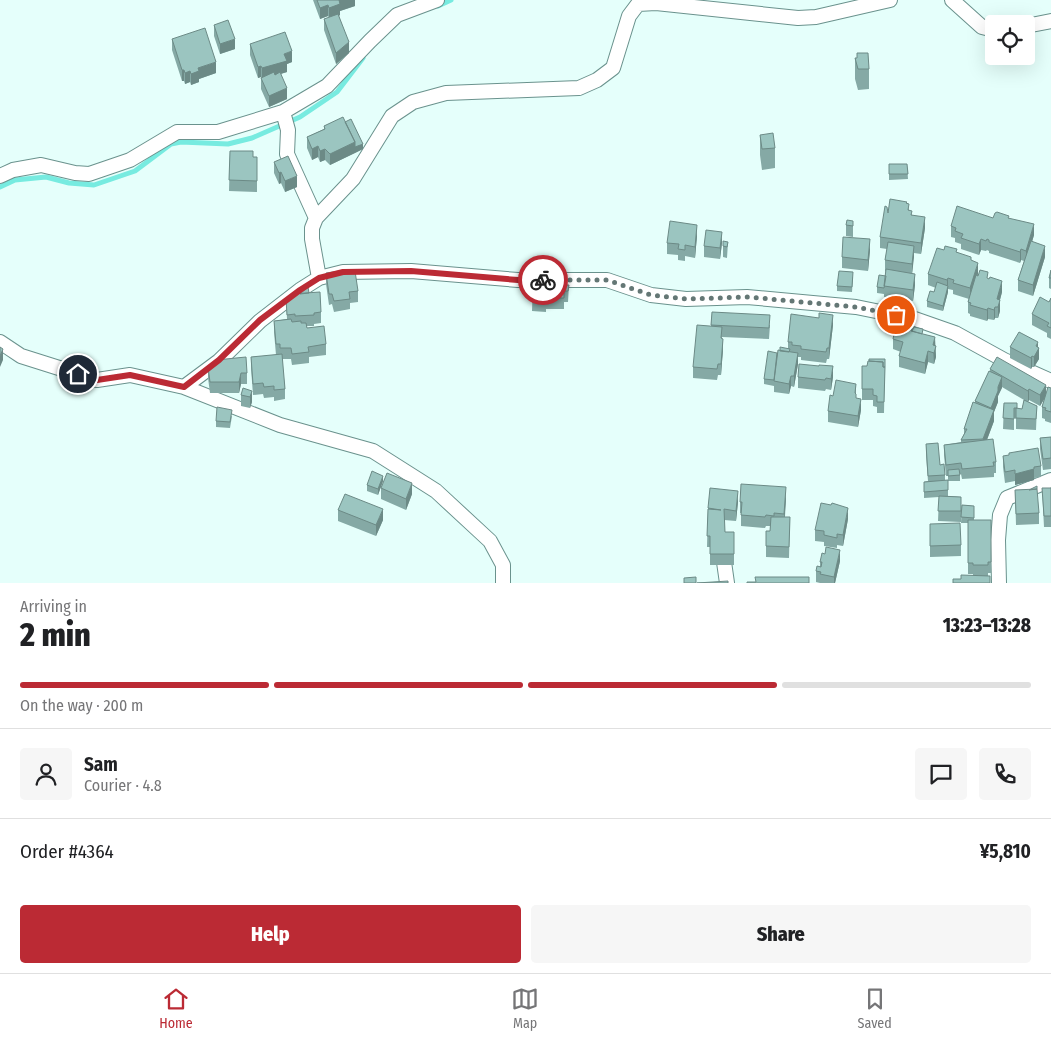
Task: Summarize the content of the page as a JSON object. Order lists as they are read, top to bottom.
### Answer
{
  "page": {
    "heading": ["2 min", "Arriving in", "13:23–13:28"],
    "panel": [
      "Sam",
      "Courier · 4.8",
      "Order #4364",
      "¥5,810"
    ],
    "bar": "On the way · 200 m",
    "buttons": ["Help", "Share"],
    "tabs": ["Home", "Map", "Saved"]
  }
}
